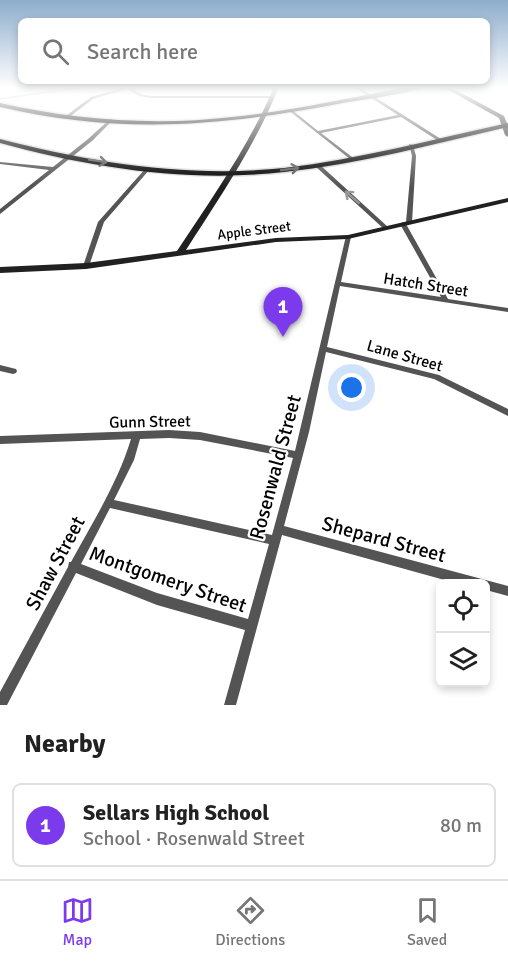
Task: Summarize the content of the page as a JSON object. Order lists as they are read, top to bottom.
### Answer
{
  "streets": {
    "street": [
      "Apple Street",
      "Hatch Street",
      "Lane Street",
      "Gunn Street",
      "Rosenwald Street",
      "Shepard Street",
      "Shaw Street",
      "Montgomery Street"
    ]
  },
  "crossings": [
    ["Apple Street", "Rosenwald Street"],
    ["Hatch Street", "Rosenwald Street"],
    ["Lane Street", "Rosenwald Street"],
    ["Gunn Street", "Rosenwald Street"],
    ["Gunn Street", "Shaw Street"],
    ["Rosenwald Street", "Shepard Street"],
    ["Rosenwald Street", "Montgomery Street"],
    ["Shaw Street", "Montgomery Street"]
  ],
  "page": {
    "search": "Search here",
    "pins": "1",
    "heading": "Nearby",
    "list": [
      {
        "mark": "1",
        "name": "Sellars High School",
        "note": "School · Rosenwald Street",
        "value": "80 m"
      }
    ],
    "nav": ["Map", "Directions", "Saved"]
  }
}
